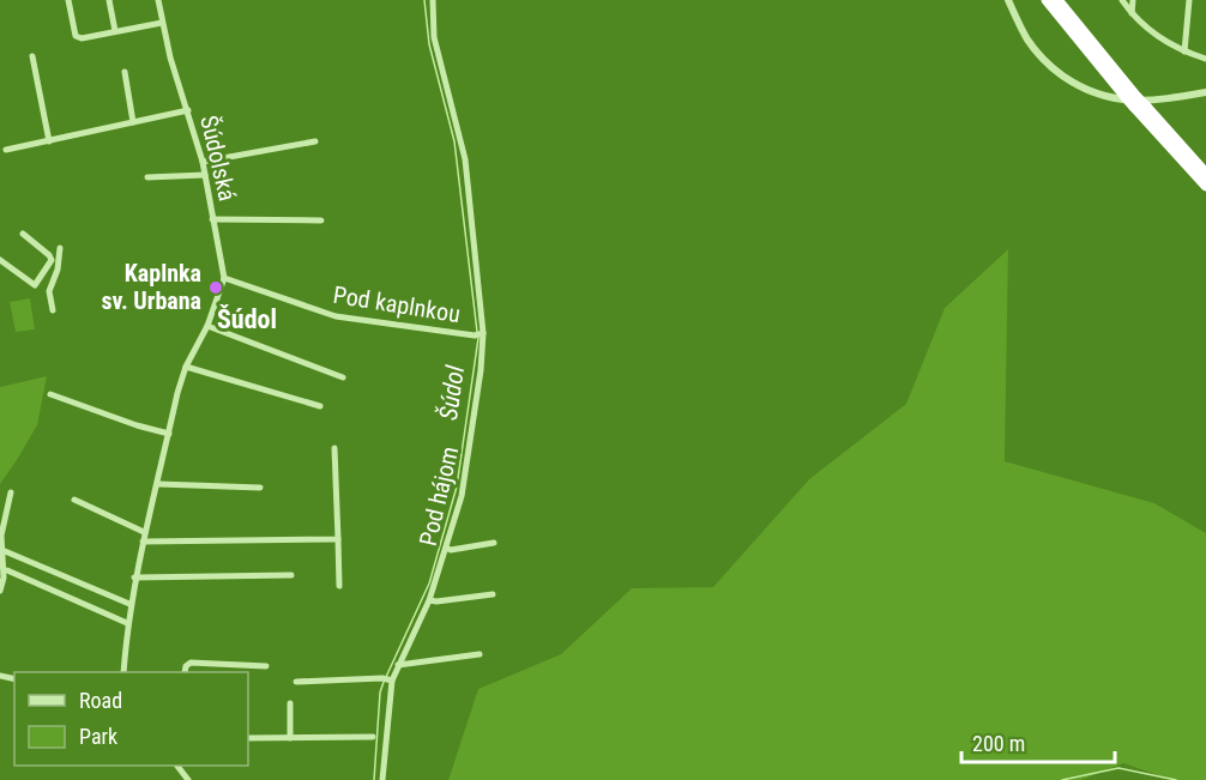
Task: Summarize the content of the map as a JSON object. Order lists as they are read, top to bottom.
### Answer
{
  "streets": {
    "street": ["Šúdolská", "Pod kaplnkou", "Pod hájom"]
  },
  "crossings": [
    ["Šúdolská", "Pod kaplnkou"],
    ["Pod kaplnkou", "Pod hájom"]
  ],
  "districts": ["Šúdol"],
  "water": ["Šúdol"],
  "places": ["Kaplnka sv. Urbana"],
  "legend": ["Road", "Park"],
  "scale_bar": "200 m"
}
